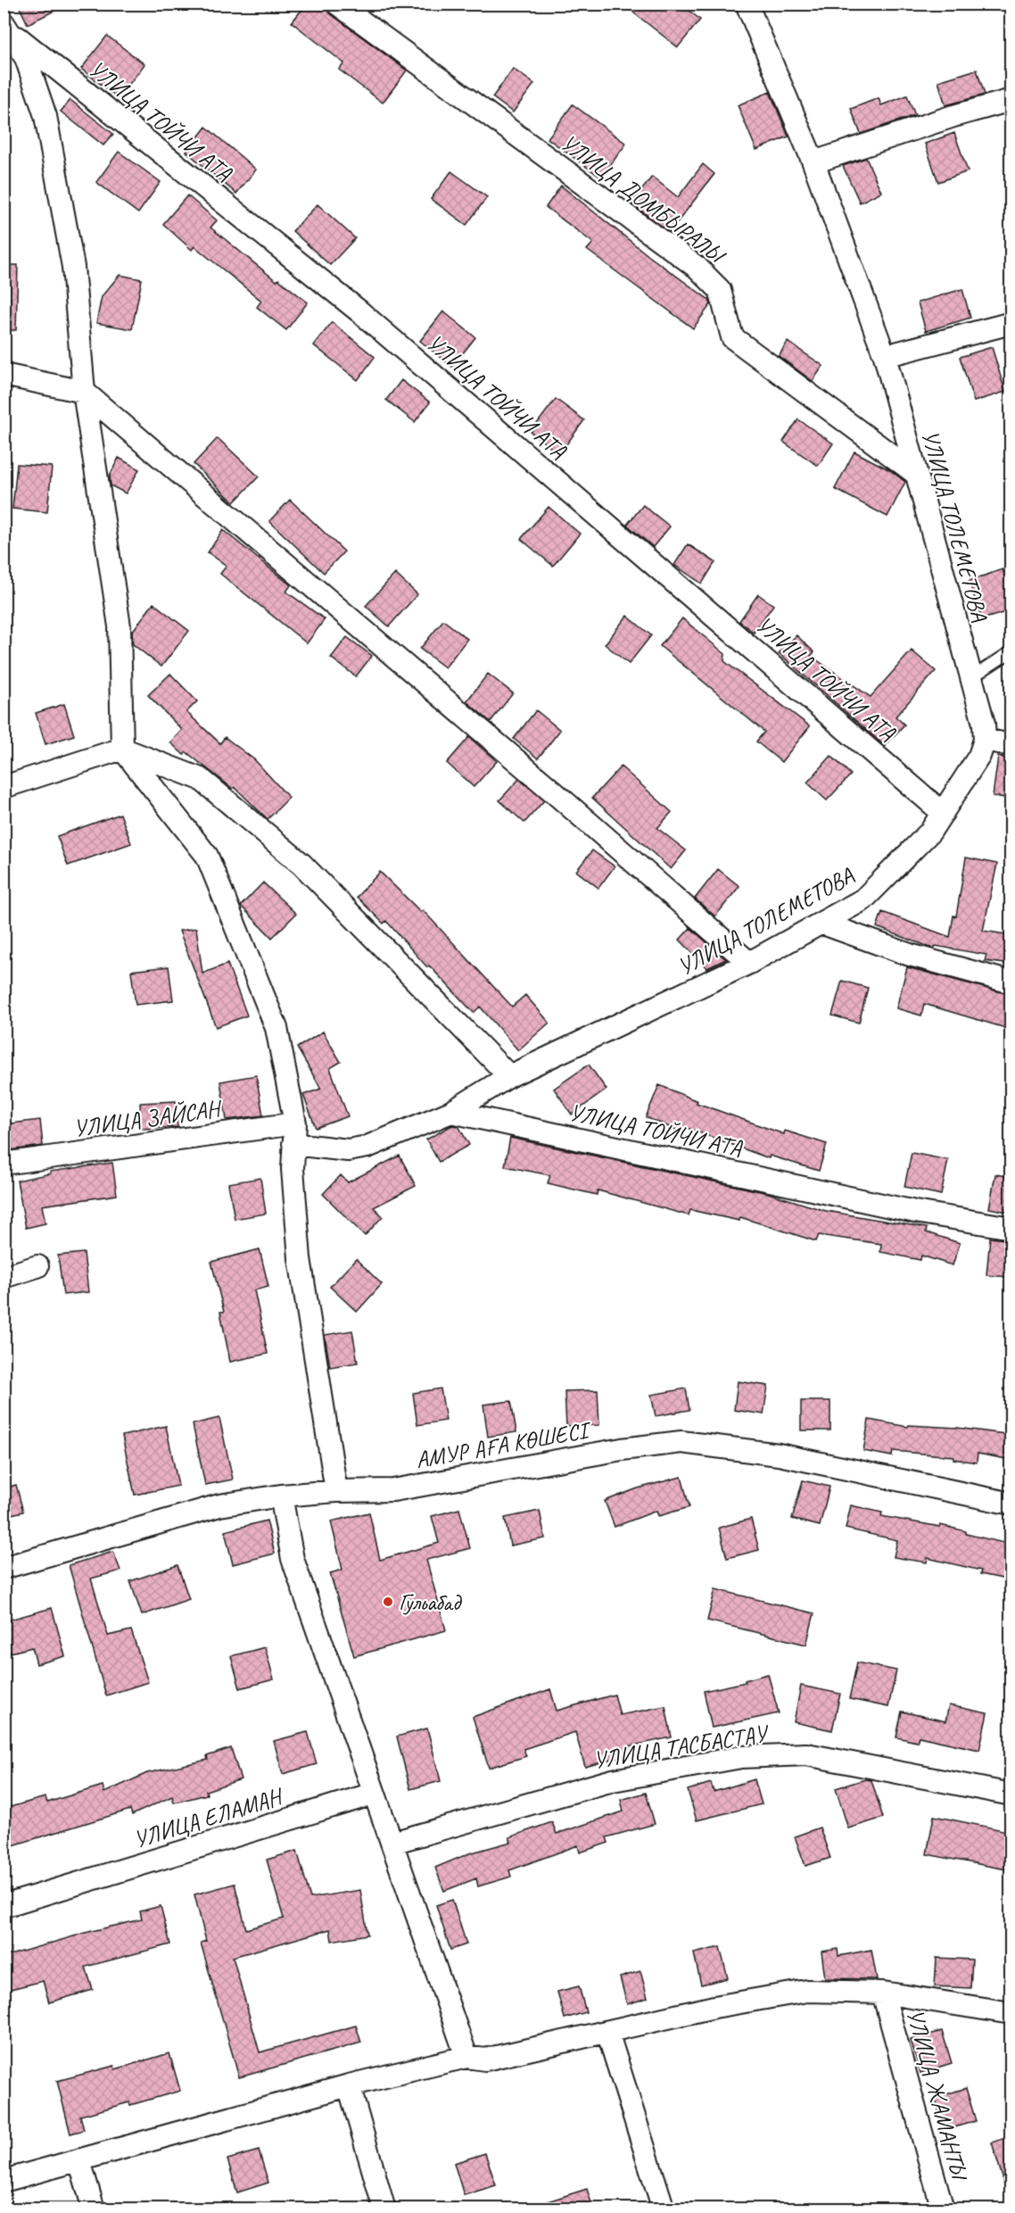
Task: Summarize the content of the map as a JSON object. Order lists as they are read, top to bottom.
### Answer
{
  "streets": {
    "street": [
      "УЛИЦА ТОЙЧИ АТА",
      "УЛИЦА ДОМБЫРАЛЫ",
      "УЛИЦА ТОЛЕМЕТОВА",
      "УЛИЦА ЗАЙСАН",
      "АМУР АҒА КӨШЕСІ",
      "УЛИЦА ТАСБАСТАУ",
      "УЛИЦА ЕЛАМАН",
      "УЛИЦА ЖАМАНТЫ"
    ]
  },
  "crossings": [
    ["УЛИЦА ТОЙЧИ АТА", "УЛИЦА ТОЛЕМЕТОВА"],
    ["УЛИЦА ДОМБЫРАЛЫ", "УЛИЦА ТОЛЕМЕТОВА"]
  ],
  "places": ["Гульабад"]
}
